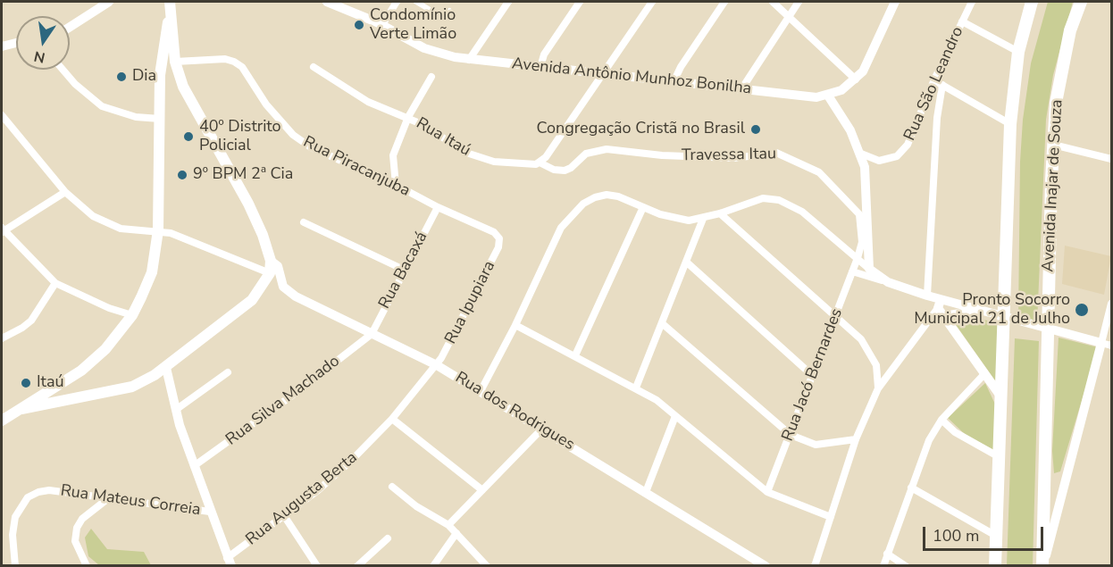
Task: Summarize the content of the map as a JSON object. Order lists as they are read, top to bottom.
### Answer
{
  "streets": {
    "main road": ["Avenida Inajar de Souza"],
    "street": [
      "Avenida Antônio Munhoz Bonilha",
      "Rua São Leandro",
      "Rua Itaú",
      "Travessa Itau",
      "Rua Piracanjuba",
      "Rua Bacaxá",
      "Rua Ipupiara",
      "Rua Jacó Bernardes",
      "Rua Silva Machado",
      "Rua dos Rodrigues",
      "Rua Augusta Berta",
      "Rua Mateus Correia"
    ]
  },
  "crossings": [
    ["Rua Itaú", "Travessa Itau"],
    ["Travessa Itau", "Rua Jacó Bernardes"],
    ["Rua Piracanjuba", "Rua Bacaxá"],
    ["Rua Piracanjuba", "Rua Ipupiara"],
    ["Rua Bacaxá", "Rua Silva Machado"],
    ["Rua Bacaxá", "Rua dos Rodrigues"],
    ["Rua Ipupiara", "Rua dos Rodrigues"],
    ["Rua Ipupiara", "Rua Augusta Berta"],
    ["Rua Silva Machado", "Rua dos Rodrigues"],
    ["Rua dos Rodrigues", "Rua Augusta Berta"]
  ],
  "places": [
    "Condomínio Verte Limão",
    "Dia",
    "Congregação Cristã no Brasil",
    "40º Distrito Policial",
    "9º BPM 2ª Cia",
    "Pronto Socorro Municipal 21 de Julho",
    "Itaú"
  ],
  "scale_bar": "100 m",
  "north": "bottom"
}
